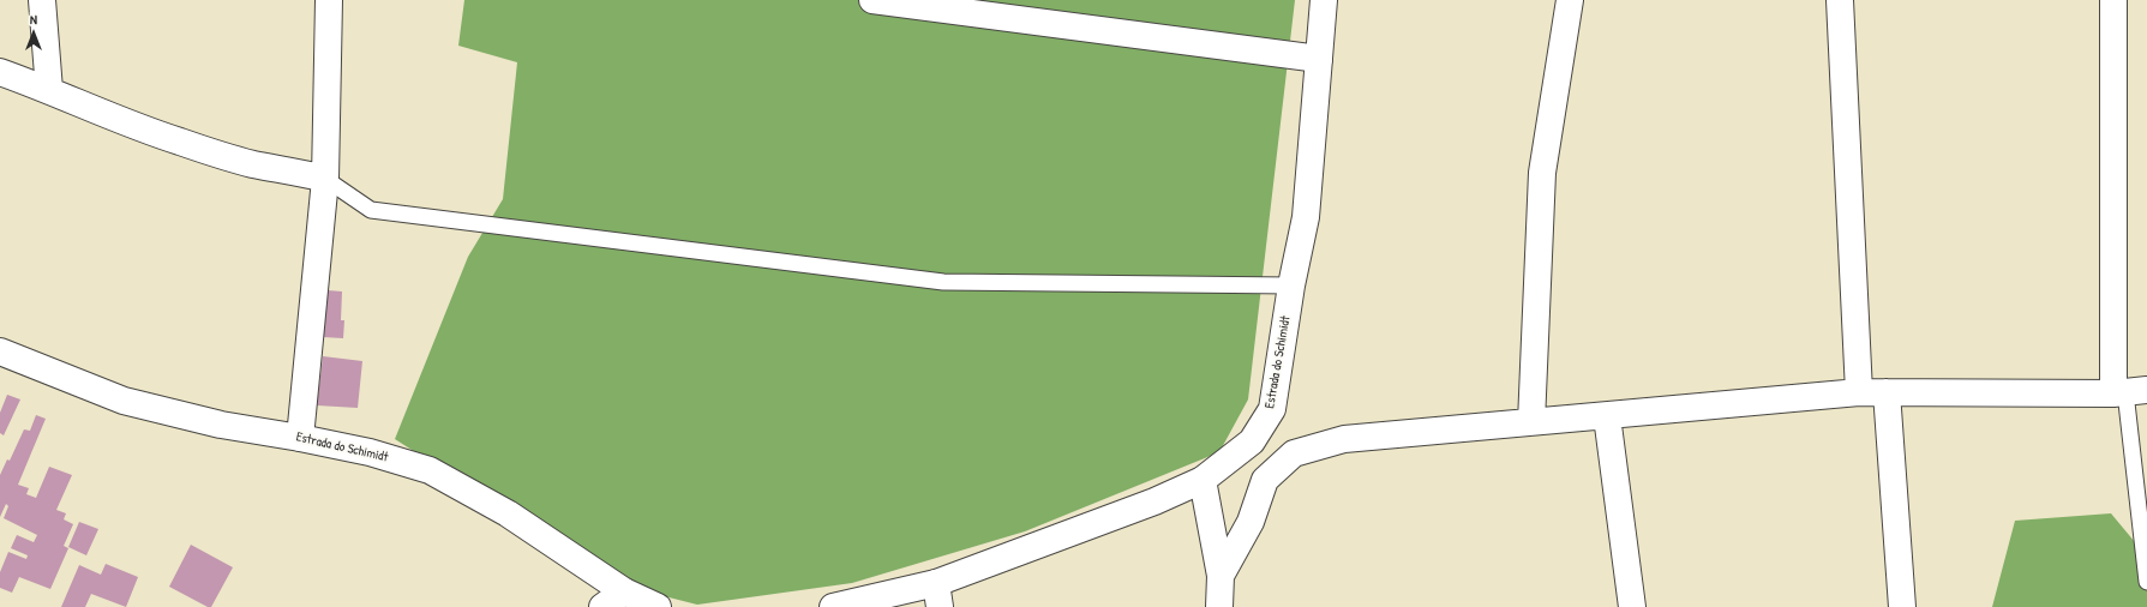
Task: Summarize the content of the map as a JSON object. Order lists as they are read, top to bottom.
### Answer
{
  "streets": {
    "street": ["Estrada do Schimidt"]
  },
  "north": "top"
}
